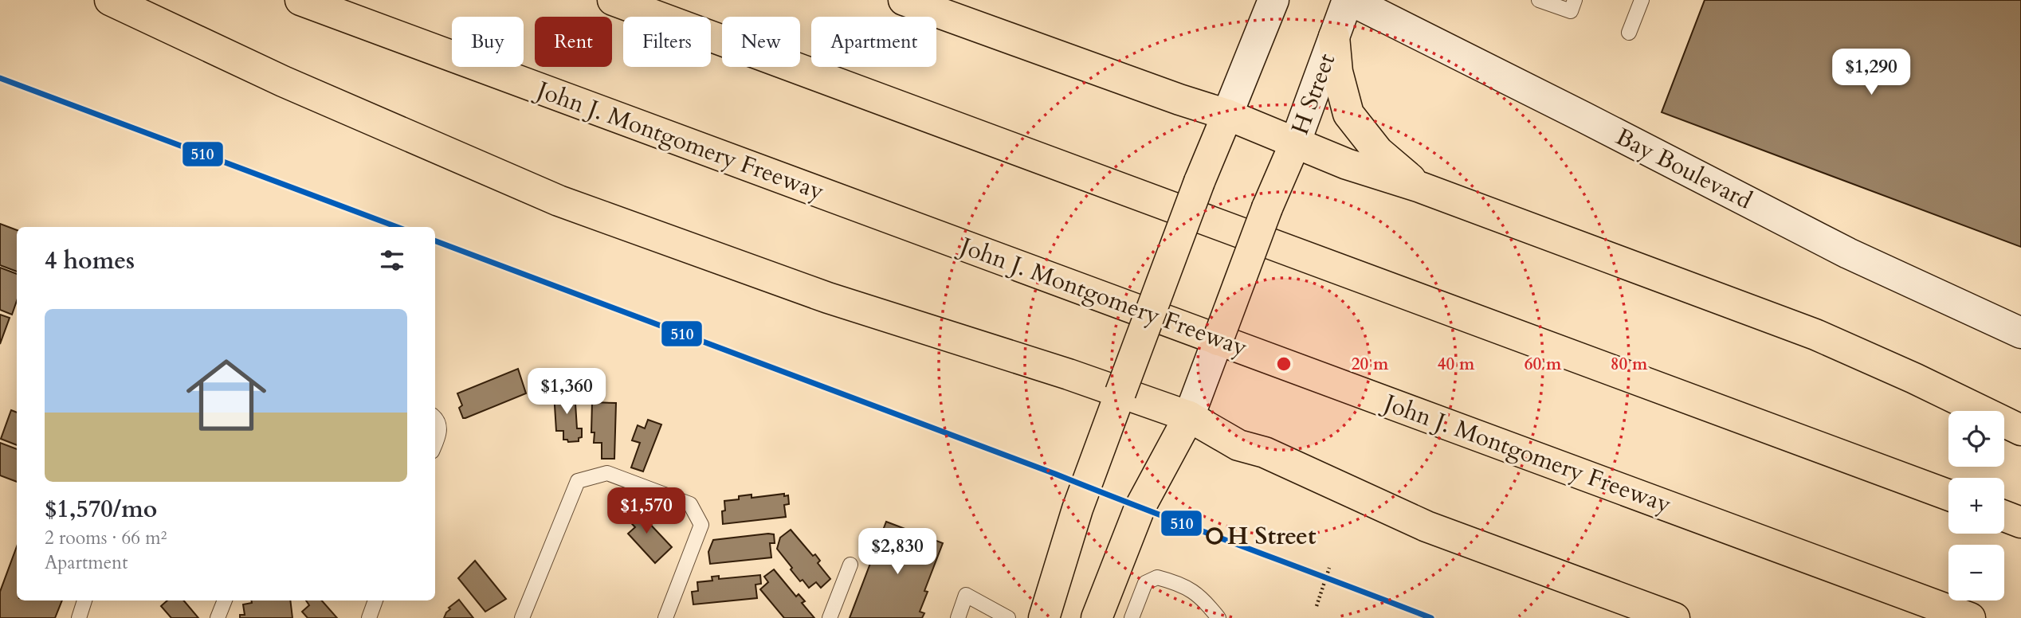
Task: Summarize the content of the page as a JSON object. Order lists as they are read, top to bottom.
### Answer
{
  "streets": {
    "main road": ["H Street", "John J. Montgomery Freeway"],
    "street": ["Bay Boulevard"]
  },
  "crossings": [
    ["H Street", "Bay Boulevard"]
  ],
  "places": ["H Street"],
  "lines": ["transit line 510"],
  "page": {
    "chip": [
      "Buy",
      "Rent",
      "Filters",
      "New",
      "Apartment"
    ],
    "price": [
      "$1,290",
      "$1,360",
      "$1,570",
      "$2,830"
    ],
    "heading": "4 homes",
    "list": [
      {
        "name": "$1,570/mo",
        "note": "2 rooms · 66 m² · Apartment"
      }
    ],
    "map_buttons": ["+", "−"]
  },
  "rings": [
    "20 m",
    "40 m",
    "60 m",
    "80 m"
  ]
}
